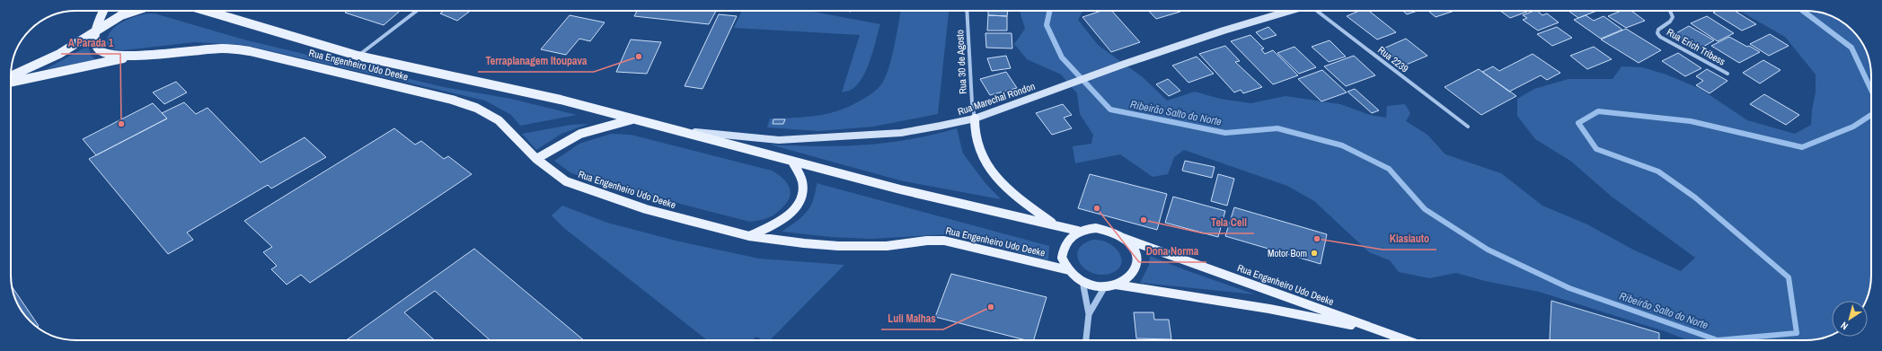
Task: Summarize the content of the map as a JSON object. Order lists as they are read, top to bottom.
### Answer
{
  "streets": {
    "main road": ["Rua Engenheiro Udo Deeke", "Rua Marechal Rondon"],
    "street": ["Rua Erich Tribess", "Rua 2239", "Rua 30 de Agosto"]
  },
  "crossings": [
    ["Rua 30 de Agosto", "Rua Marechal Rondon"],
    ["Rua Engenheiro Udo Deeke", "Rua Marechal Rondon"]
  ],
  "water": ["Ribeirão Salto do Norte"],
  "places": [
    "Terraplanagem Itoupava",
    "A Parada 1",
    "Dona Norma",
    "Tela Cell",
    "Kiasiauto",
    "Motor Bom",
    "Luli Malhas"
  ],
  "north": "bottom left"
}
